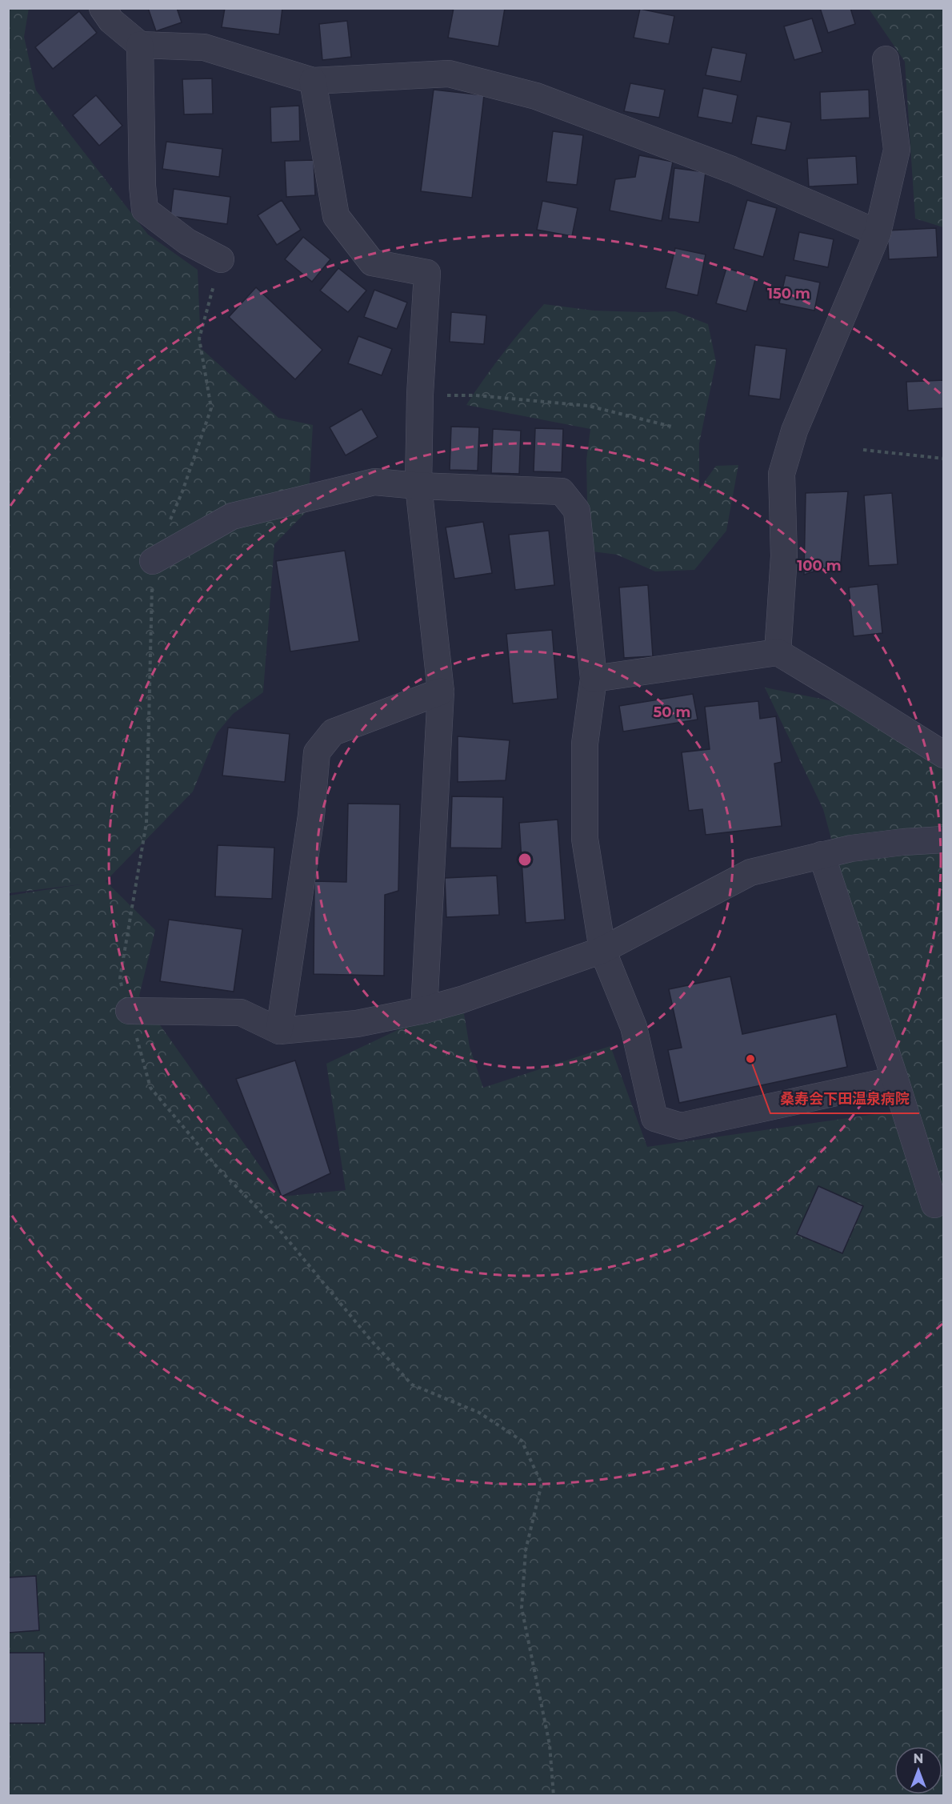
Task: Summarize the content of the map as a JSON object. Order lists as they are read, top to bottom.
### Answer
{
  "places": ["桑寿会下田温泉病院"],
  "north": "top",
  "rings": ["150 m", "100 m", "50 m"]
}
